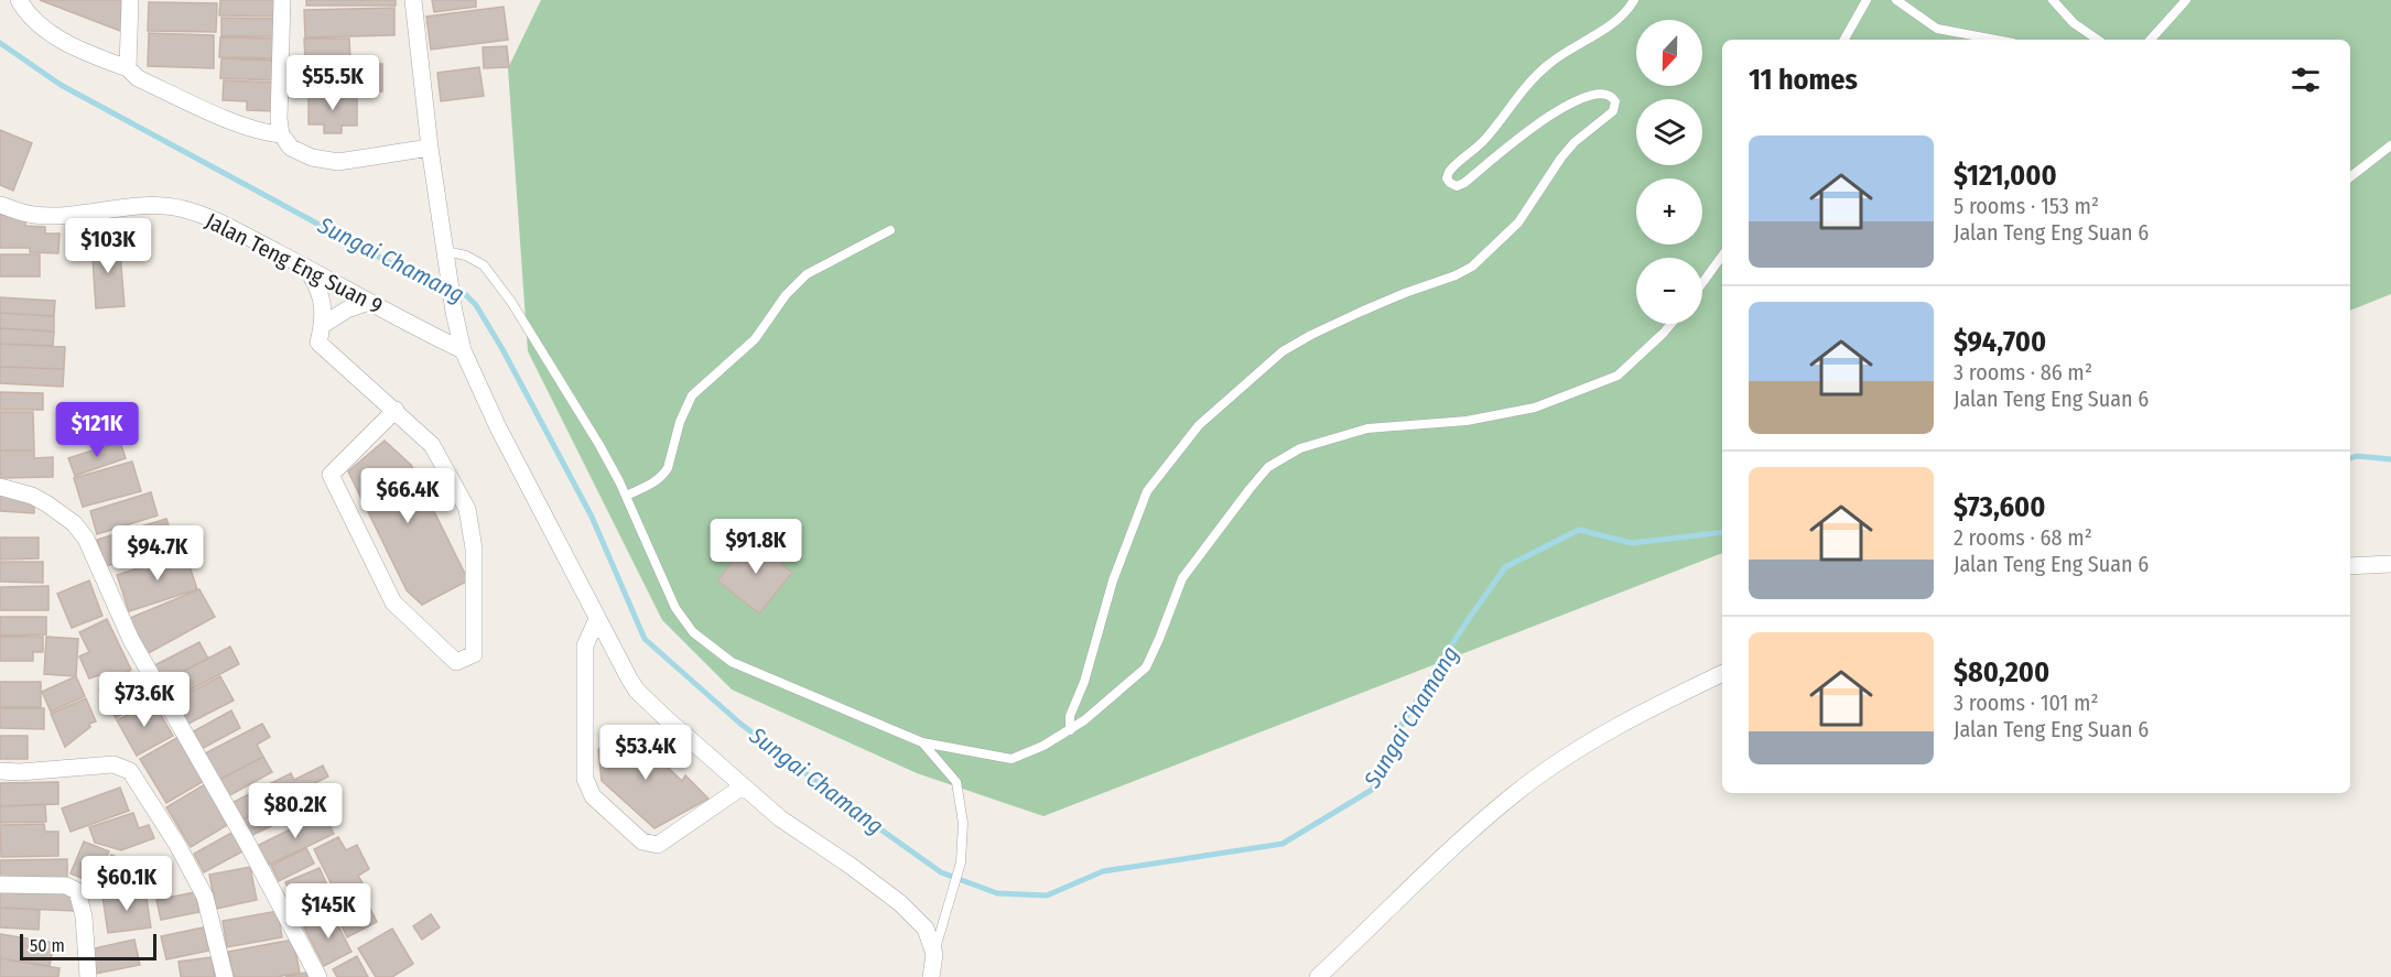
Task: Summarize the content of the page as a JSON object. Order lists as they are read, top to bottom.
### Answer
{
  "streets": {
    "street": ["Jalan Teng Eng Suan 9"]
  },
  "water": ["Sungai Chamang"],
  "scale_bar": "50 m",
  "north": "bottom",
  "page": {
    "map_buttons": ["+", "−"],
    "heading": "11 homes",
    "price": [
      "$55.5K",
      "$103K",
      "$121K",
      "$66.4K",
      "$91.8K",
      "$94.7K",
      "$73.6K",
      "$53.4K",
      "$80.2K",
      "$60.1K",
      "$145K"
    ],
    "list": [
      {
        "name": "$121,000",
        "note": "5 rooms · 153 m² · Jalan Teng Eng Suan 6"
      },
      {
        "name": "$94,700",
        "note": "3 rooms · 86 m² · Jalan Teng Eng Suan 6"
      },
      {
        "name": "$73,600",
        "note": "2 rooms · 68 m² · Jalan Teng Eng Suan 6"
      },
      {
        "name": "$80,200",
        "note": "3 rooms · 101 m² · Jalan Teng Eng Suan 6"
      }
    ],
    "scale": "50 m"
  }
}
